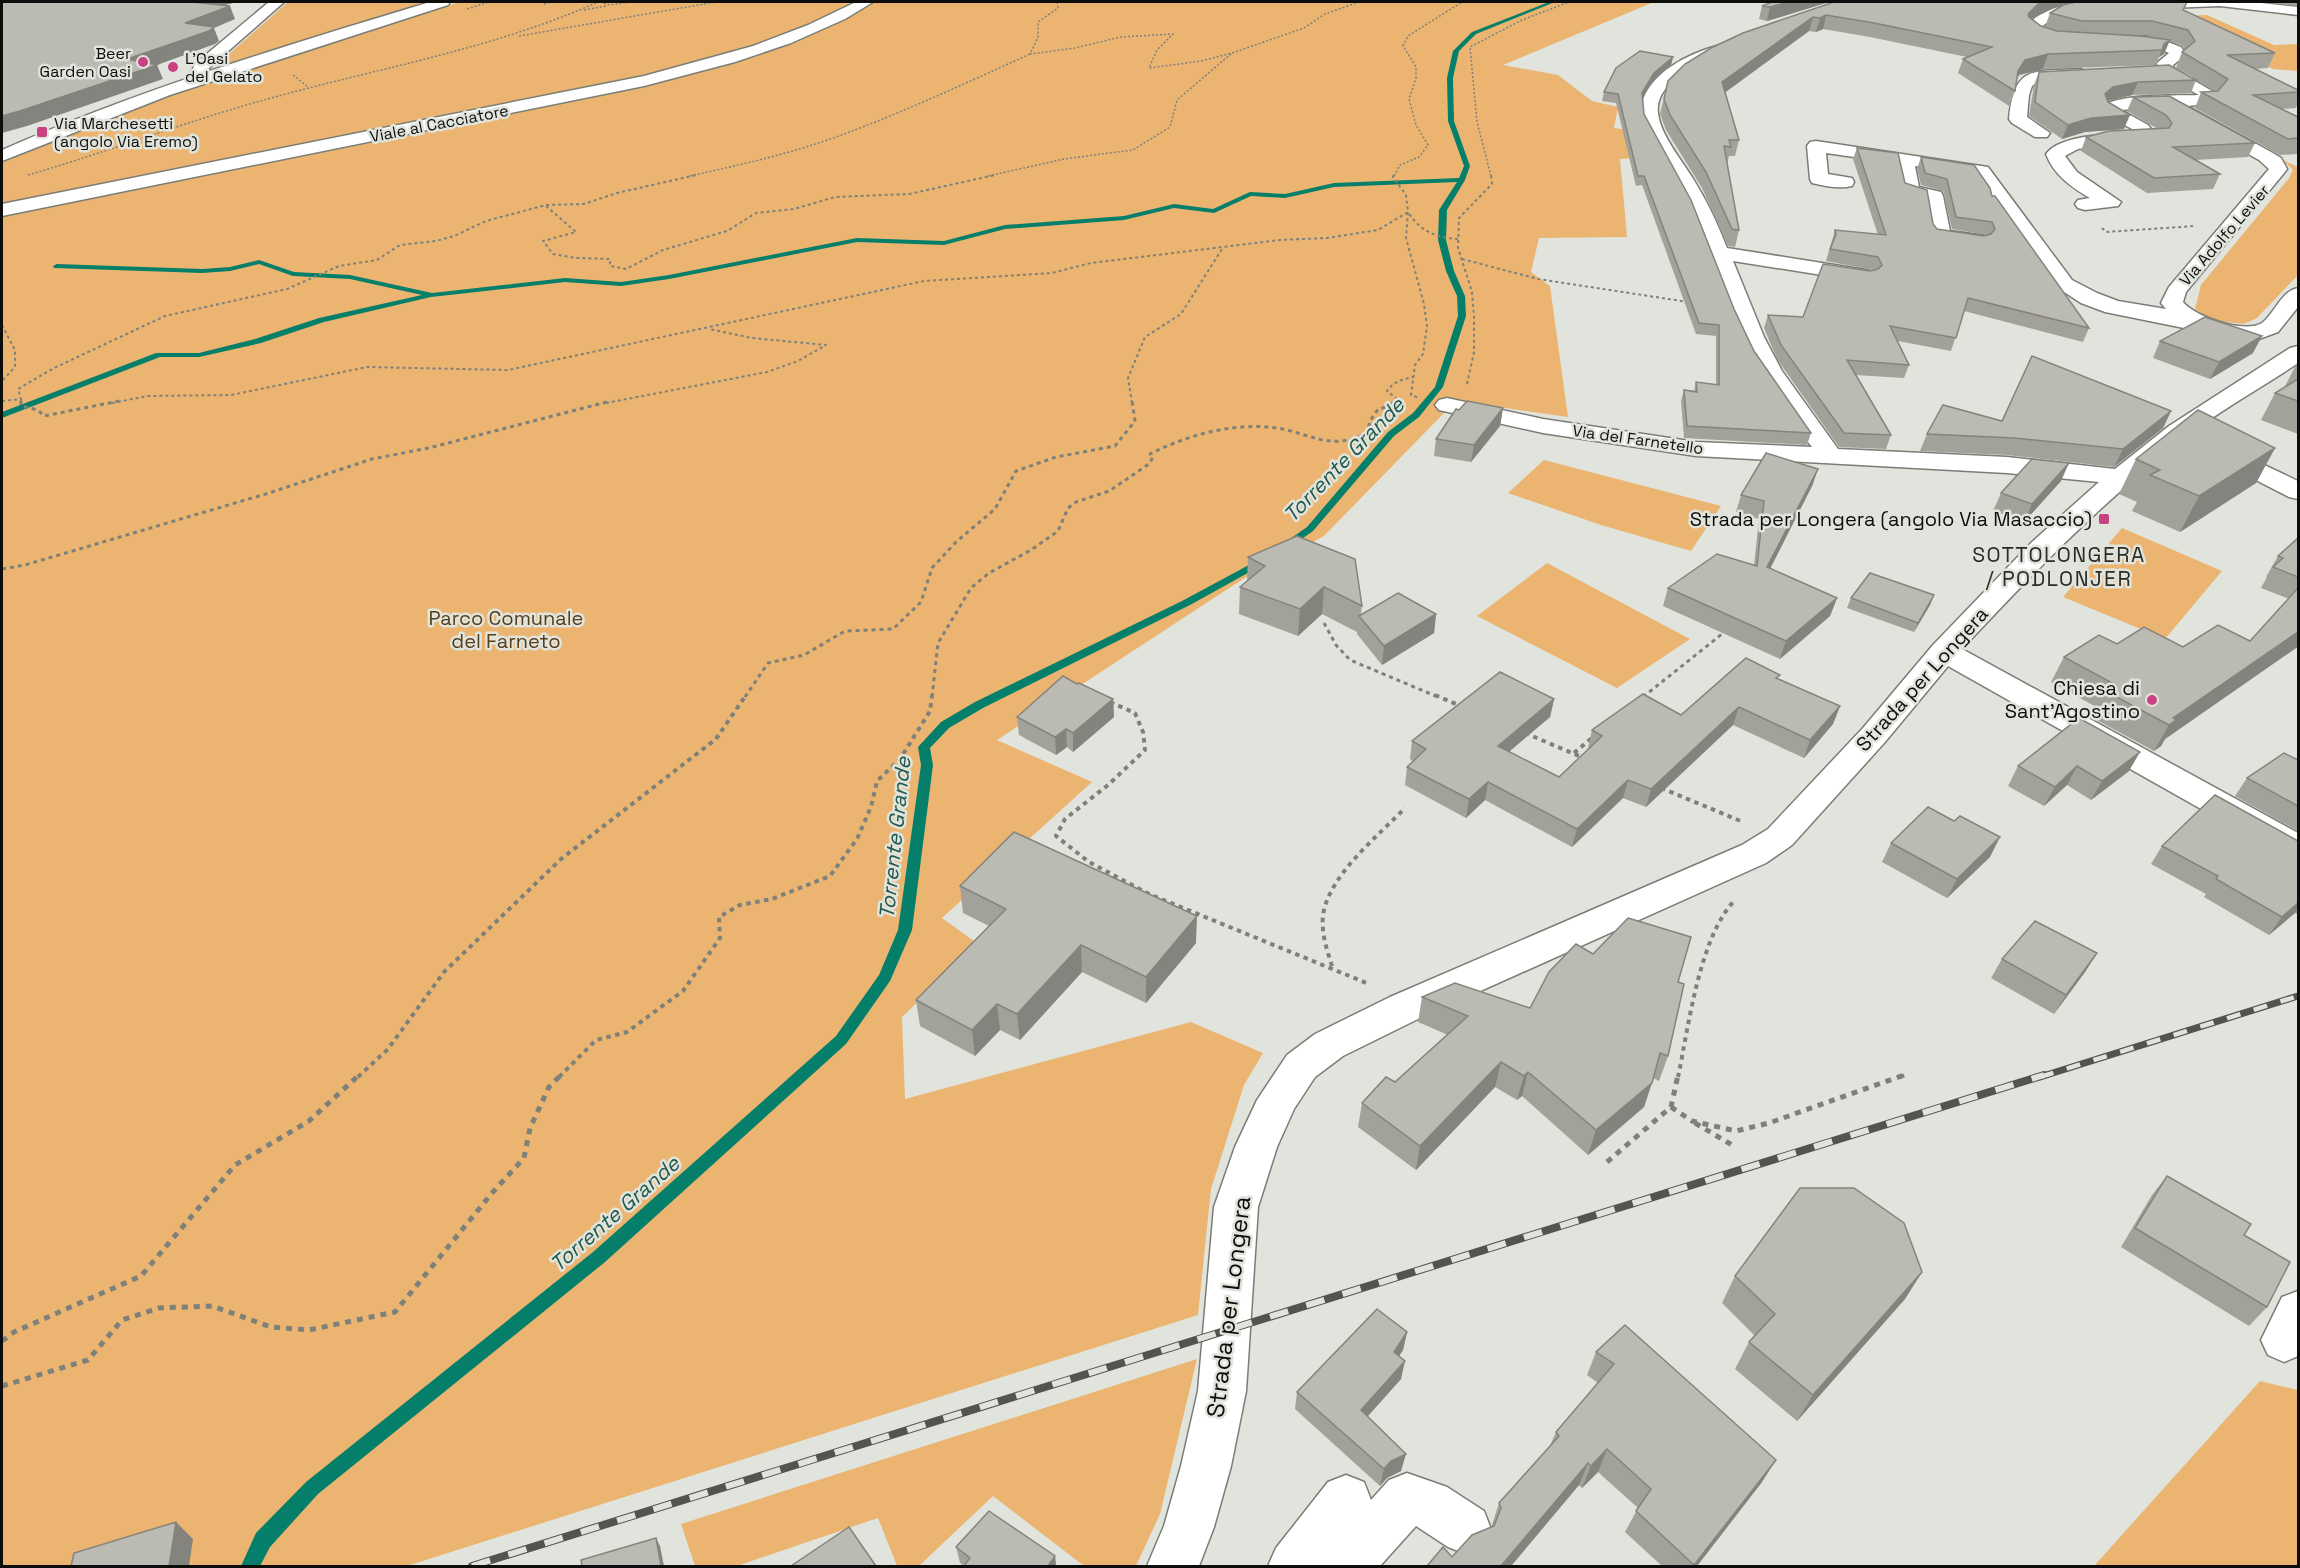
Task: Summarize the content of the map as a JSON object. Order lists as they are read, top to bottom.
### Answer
{
  "streets": {
    "street": [
      "Viale al Cacciatore",
      "Via Adolfo Levier",
      "Via del Farnetello",
      "Strada per Longera"
    ]
  },
  "crossings": [
    ["Via del Farnetello", "Strada per Longera"]
  ],
  "districts": ["SOTTOLONGERA / PODLONJER"],
  "water": ["Torrente Grande"],
  "parks": ["Parco Comunale del Farneto"],
  "places": {
    "other": ["Beer Garden Oasi", "L'Oasi del Gelato", "Chiesa di Sant'Agostino"],
    "transit": ["Via Marchesetti (angolo Via Eremo)", "Strada per Longera (angolo Via Masaccio)"]
  }
}
